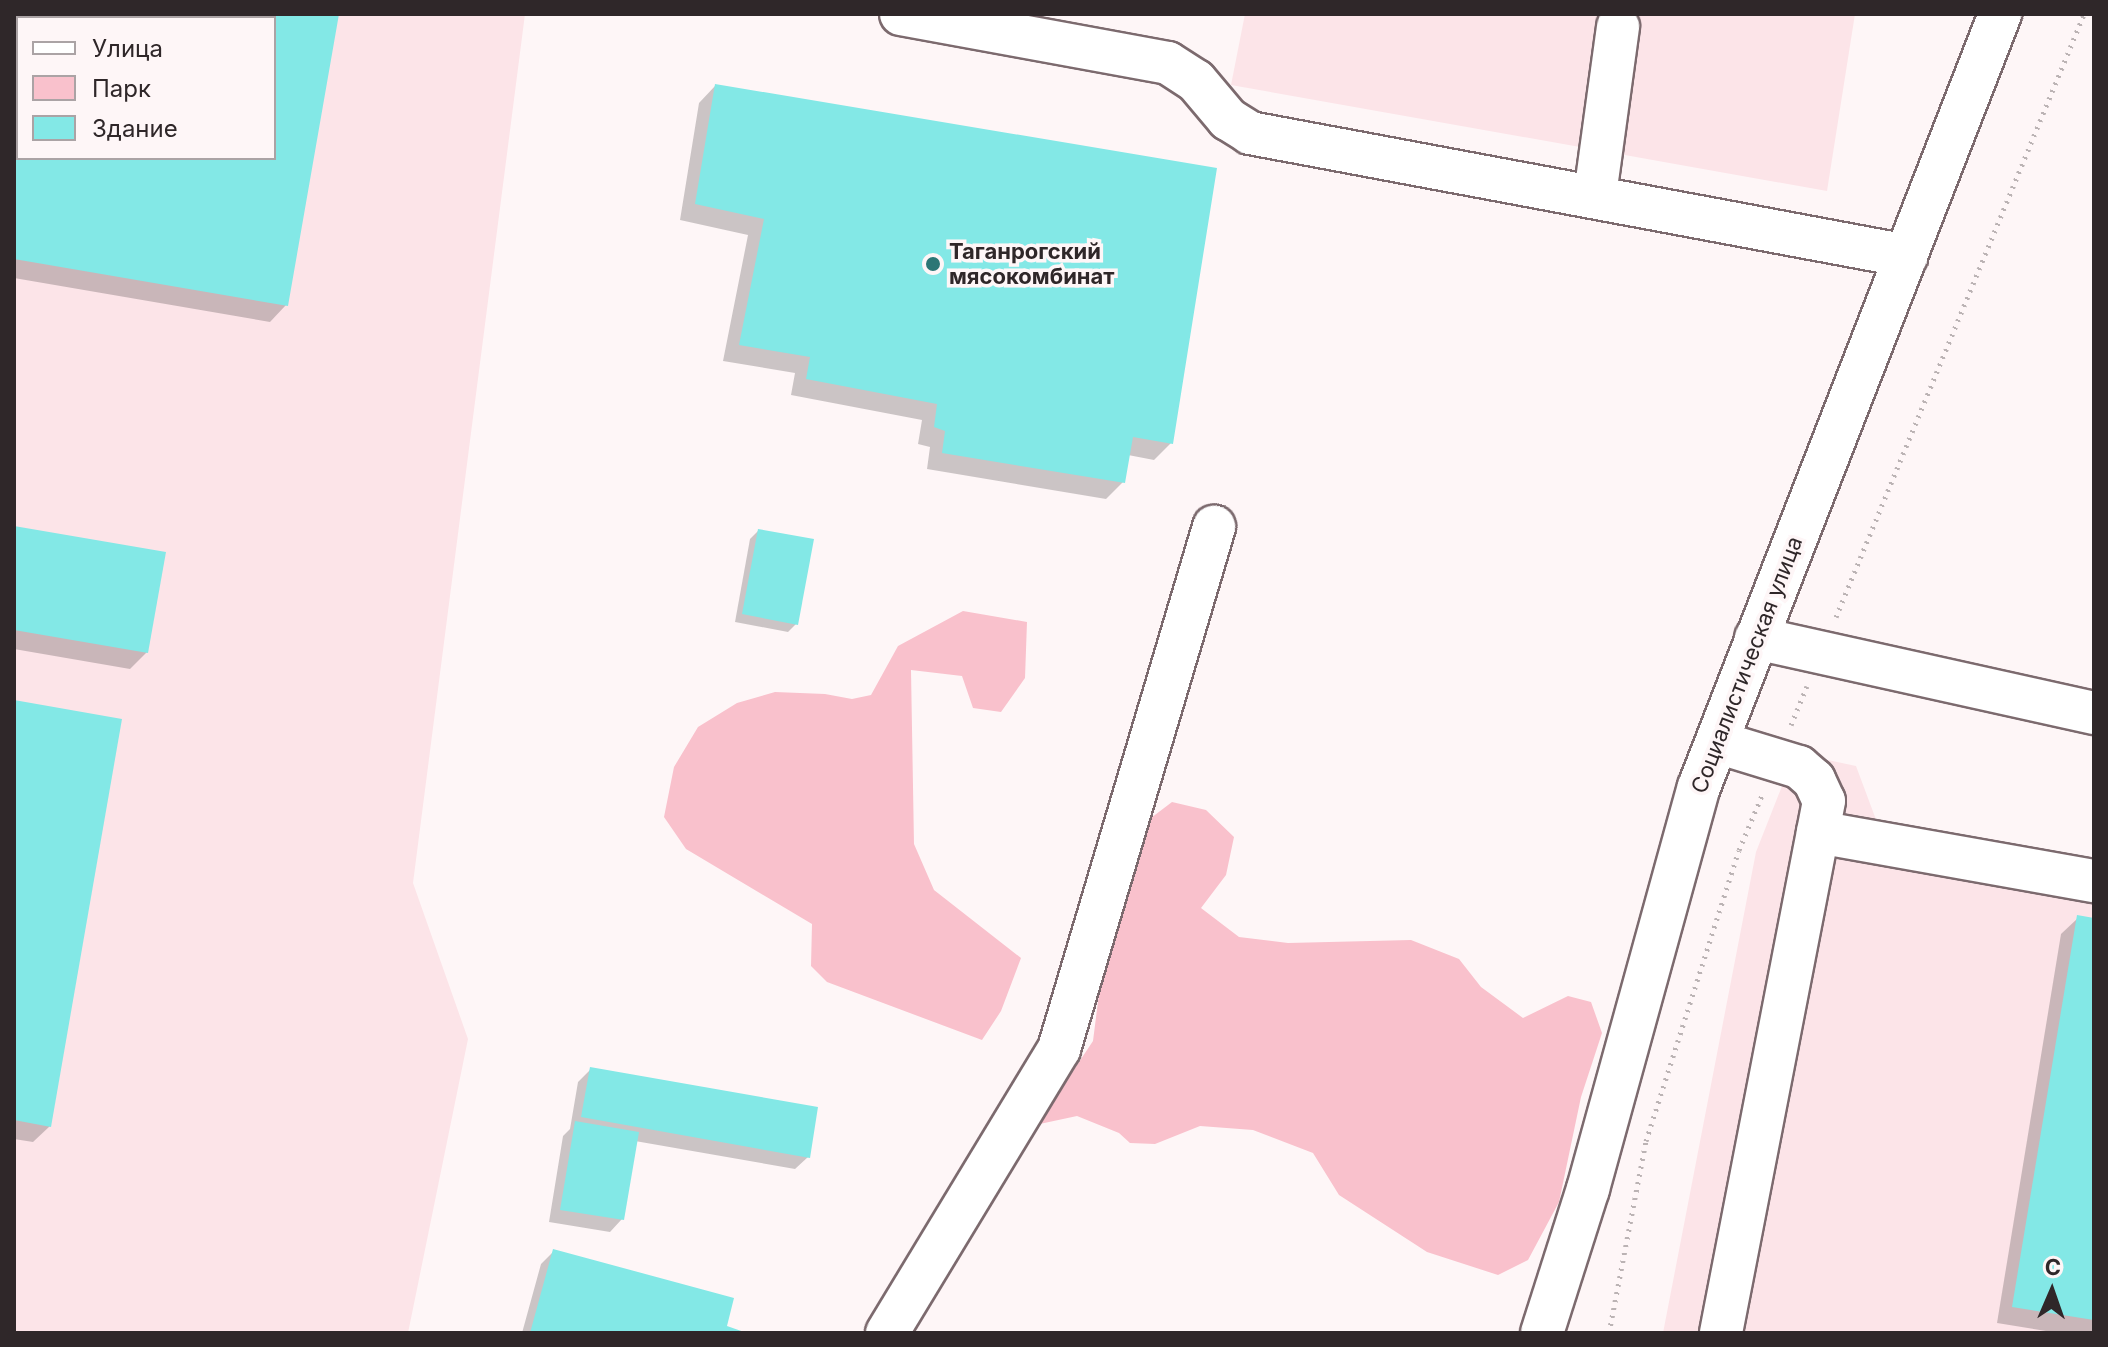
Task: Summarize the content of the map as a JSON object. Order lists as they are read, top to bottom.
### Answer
{
  "streets": {
    "street": ["Социалистическая улица"]
  },
  "places": ["Таганрогский мясокомбинат"],
  "legend": ["Улица", "Парк", "Здание"],
  "north": "top"
}
